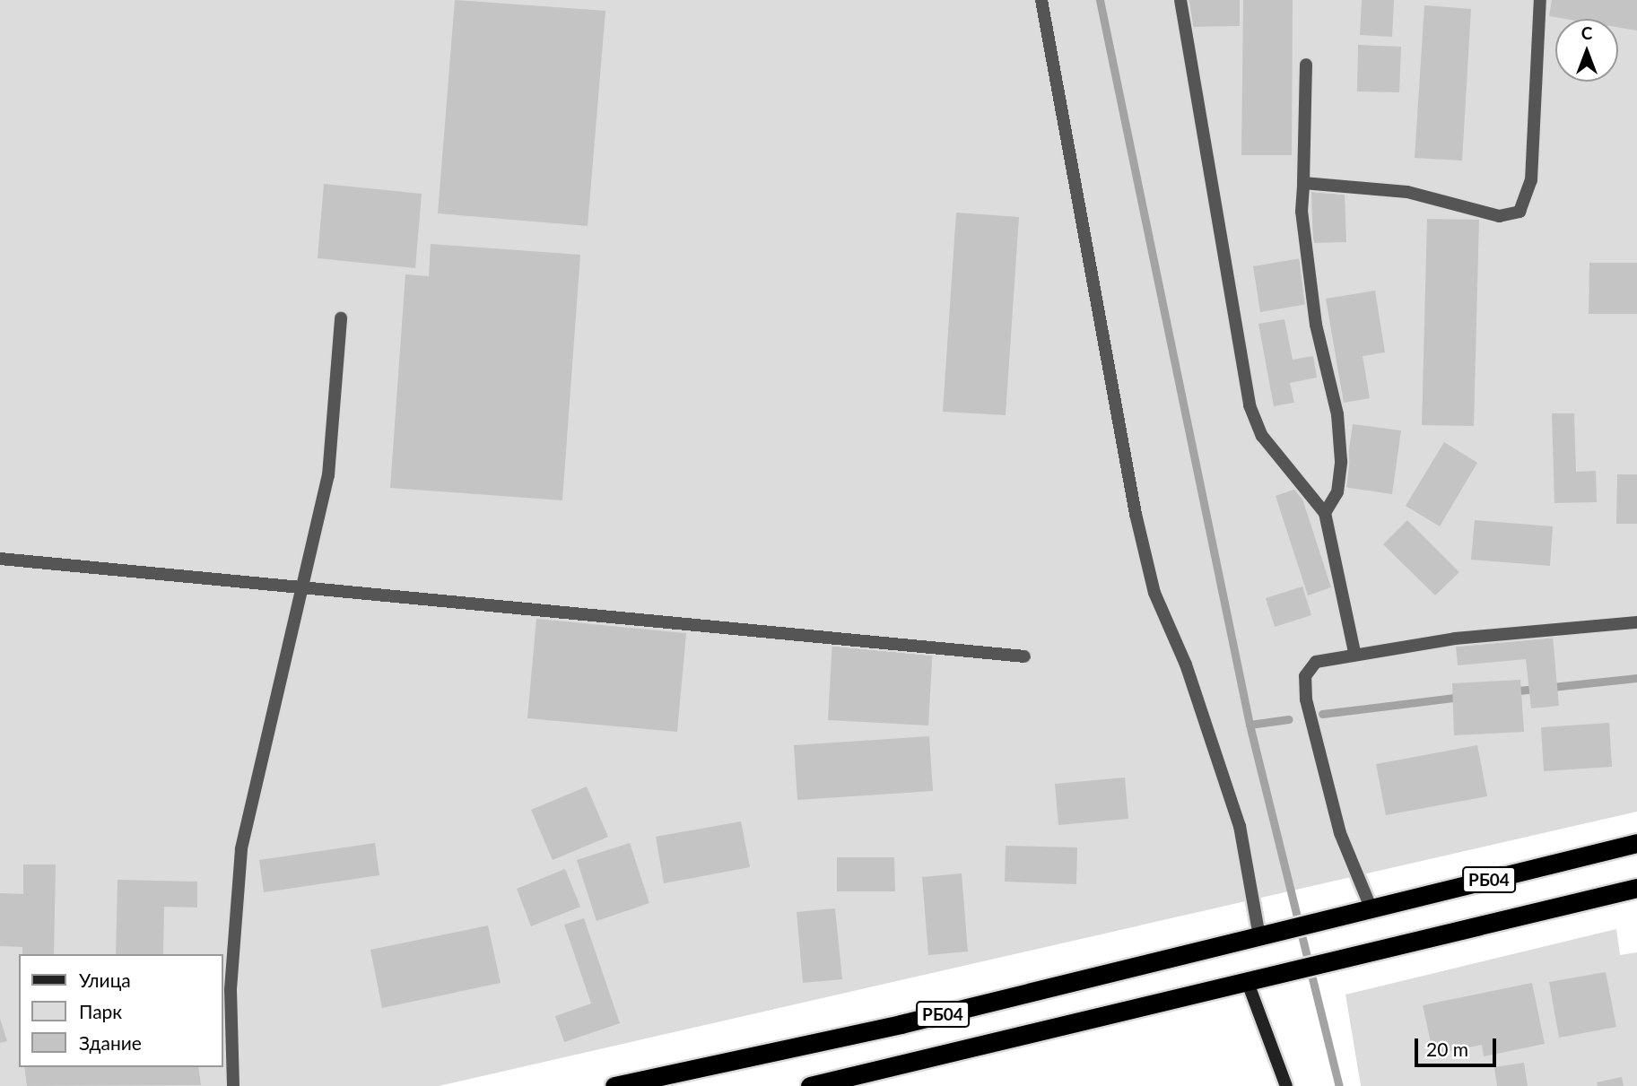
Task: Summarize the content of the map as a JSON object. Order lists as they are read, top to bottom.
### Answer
{
  "streets": {
    "highway": ["РБ04"]
  },
  "legend": ["Улица", "Парк", "Здание"],
  "scale_bar": "20 m",
  "north": "top"
}
